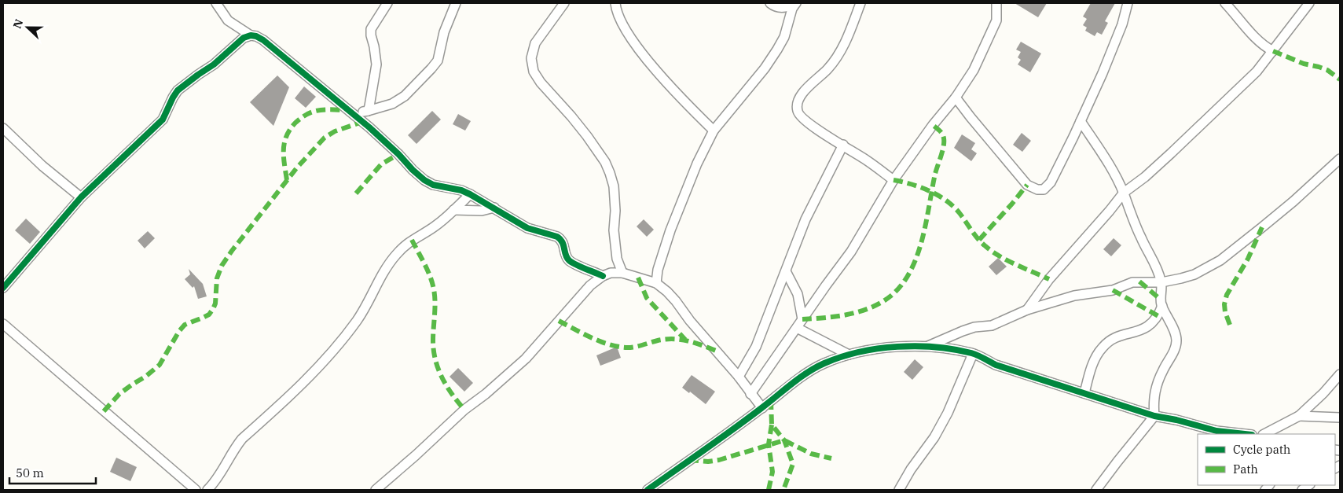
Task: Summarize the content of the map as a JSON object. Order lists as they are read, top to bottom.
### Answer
{
  "legend": ["Cycle path", "Path"],
  "scale_bar": "50 m",
  "north": "left"
}
